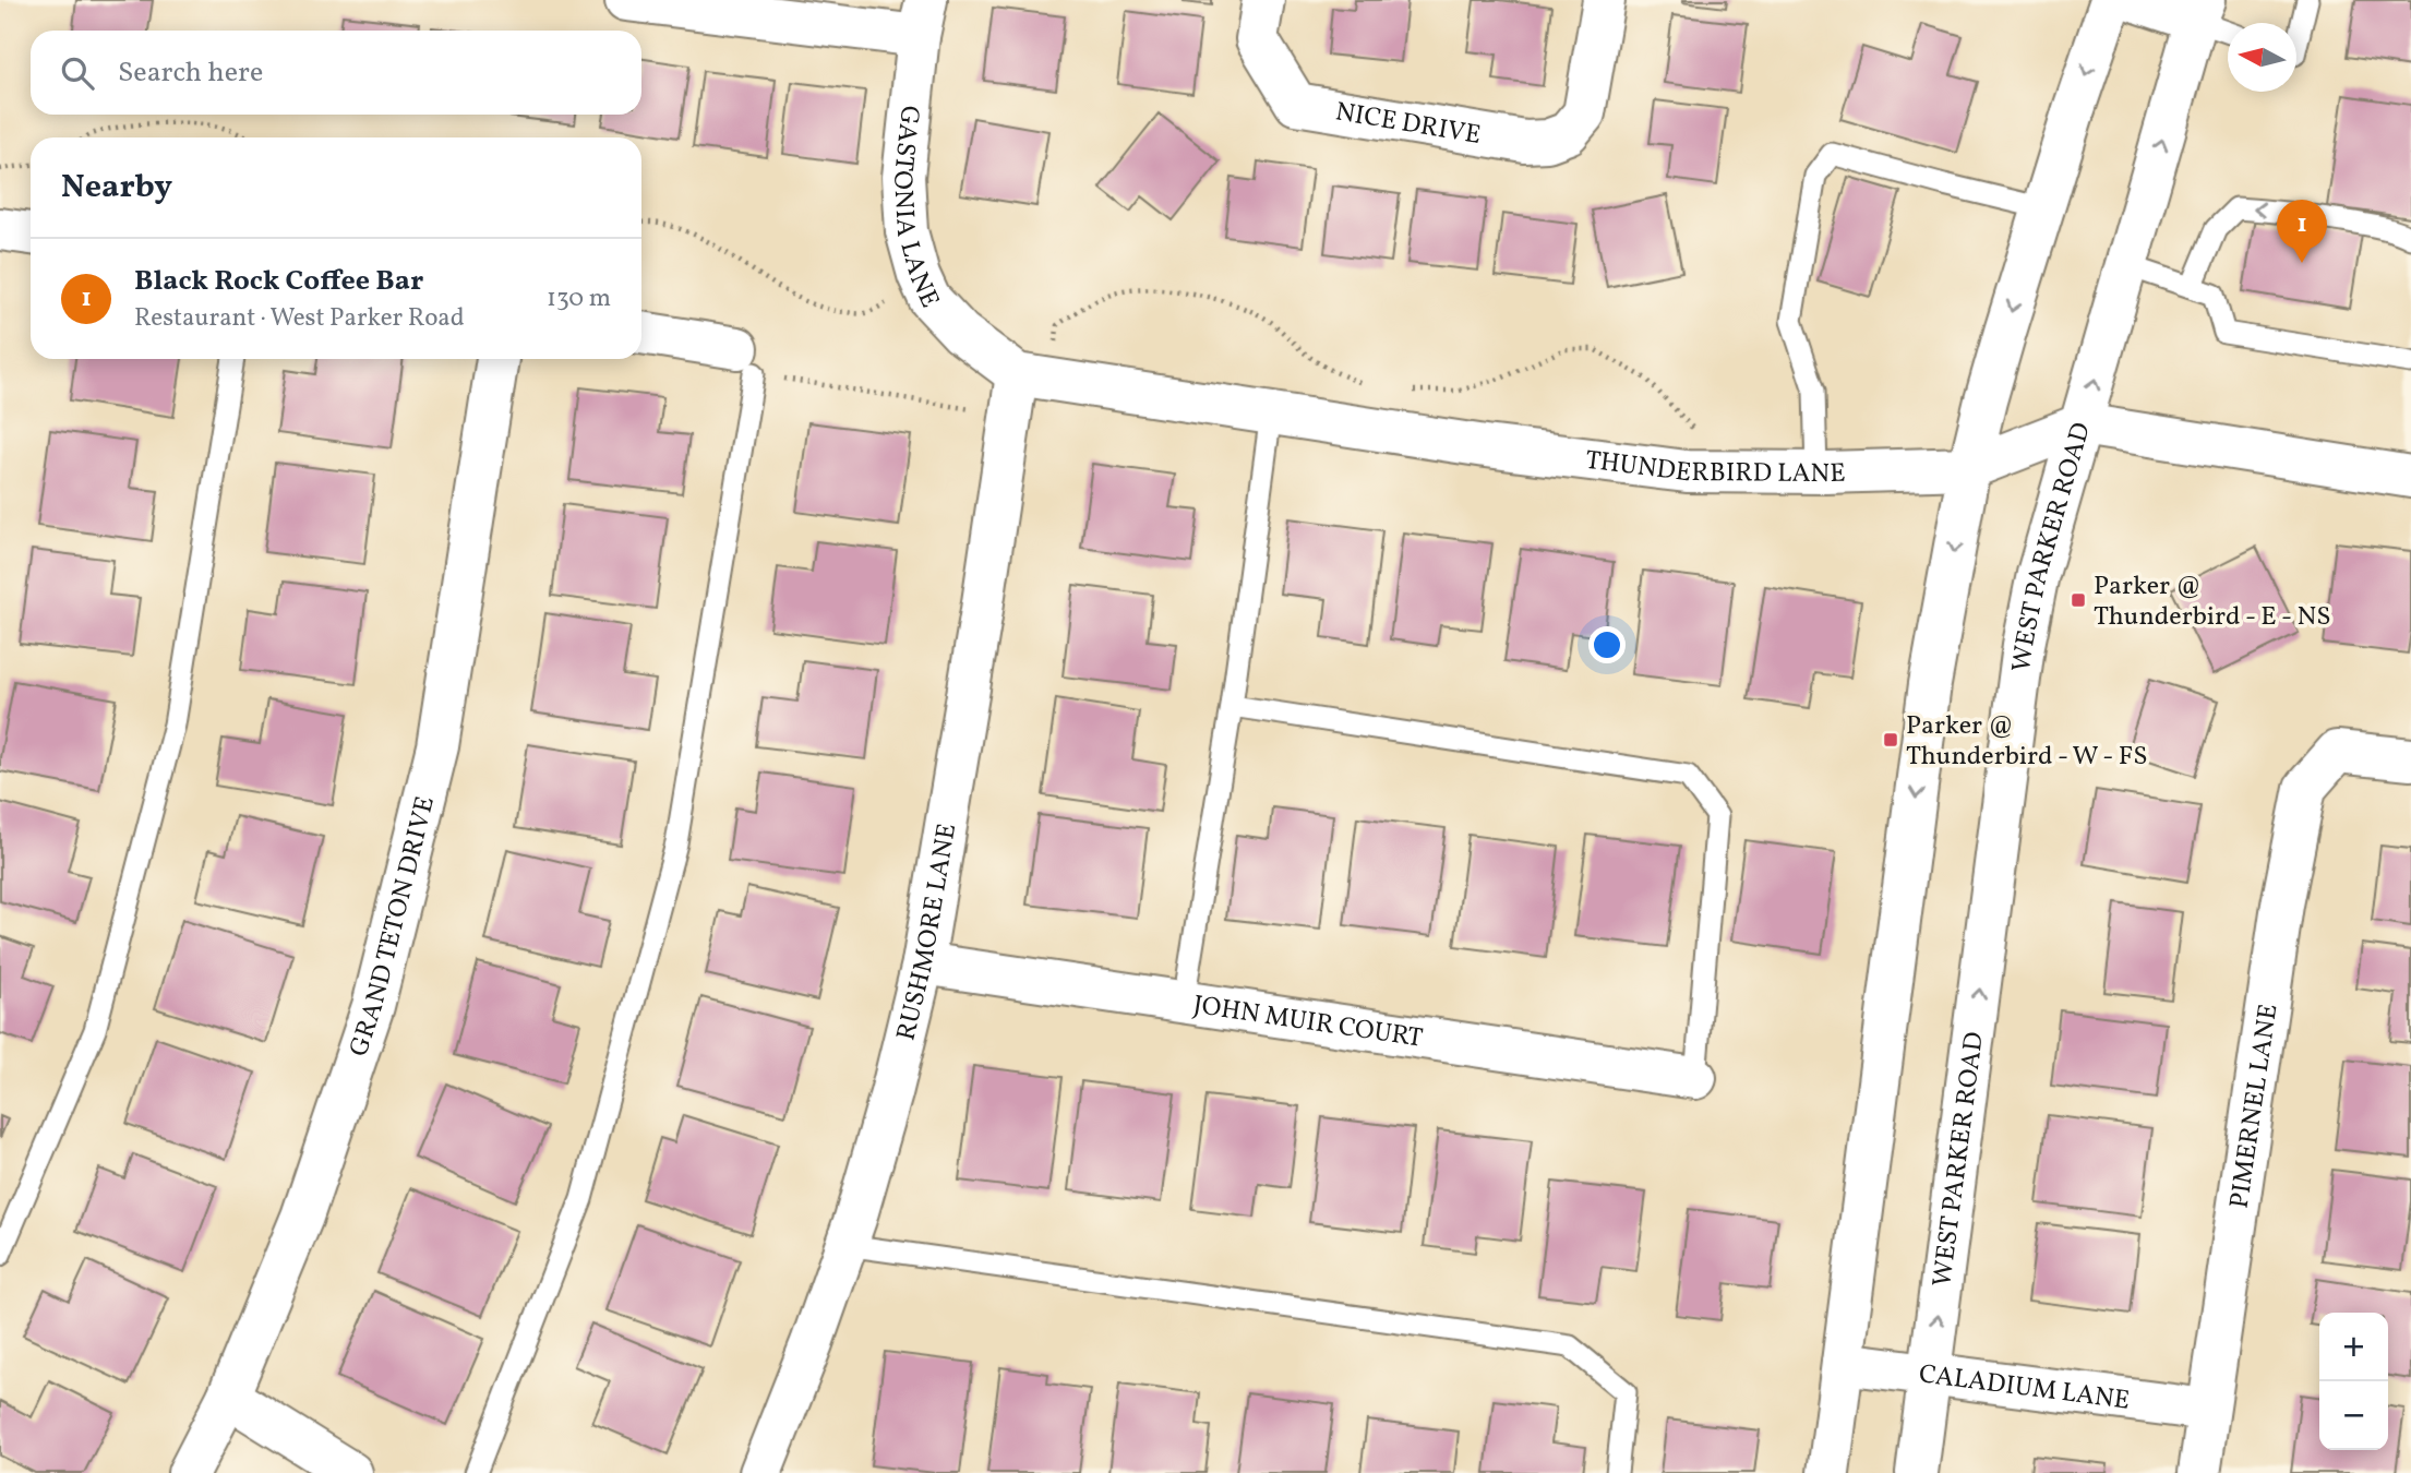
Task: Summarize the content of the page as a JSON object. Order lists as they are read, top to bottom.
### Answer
{
  "streets": {
    "street": [
      "NICE DRIVE",
      "GASTONIA LANE",
      "THUNDERBIRD LANE",
      "WEST PARKER ROAD",
      "GRAND TETON DRIVE",
      "RUSHMORE LANE",
      "JOHN MUIR COURT",
      "PIMERNEL LANE",
      "CALADIUM LANE"
    ]
  },
  "crossings": [
    ["GASTONIA LANE", "THUNDERBIRD LANE"],
    ["GASTONIA LANE", "RUSHMORE LANE"],
    ["THUNDERBIRD LANE", "WEST PARKER ROAD"],
    ["THUNDERBIRD LANE", "RUSHMORE LANE"],
    ["WEST PARKER ROAD", "CALADIUM LANE"],
    ["RUSHMORE LANE", "JOHN MUIR COURT"],
    ["PIMERNEL LANE", "CALADIUM LANE"]
  ],
  "places": {
    "transit": ["Parker @ Thunderbird - E - NS", "Parker @ Thunderbird - W - FS"]
  },
  "north": "left",
  "page": {
    "search": "Search here",
    "heading": "Nearby",
    "pins": "1",
    "list": [
      {
        "mark": "1",
        "name": "Black Rock Coffee Bar",
        "note": "Restaurant · West Parker Road",
        "value": "130 m"
      }
    ],
    "map_buttons": ["+", "−"]
  }
}
